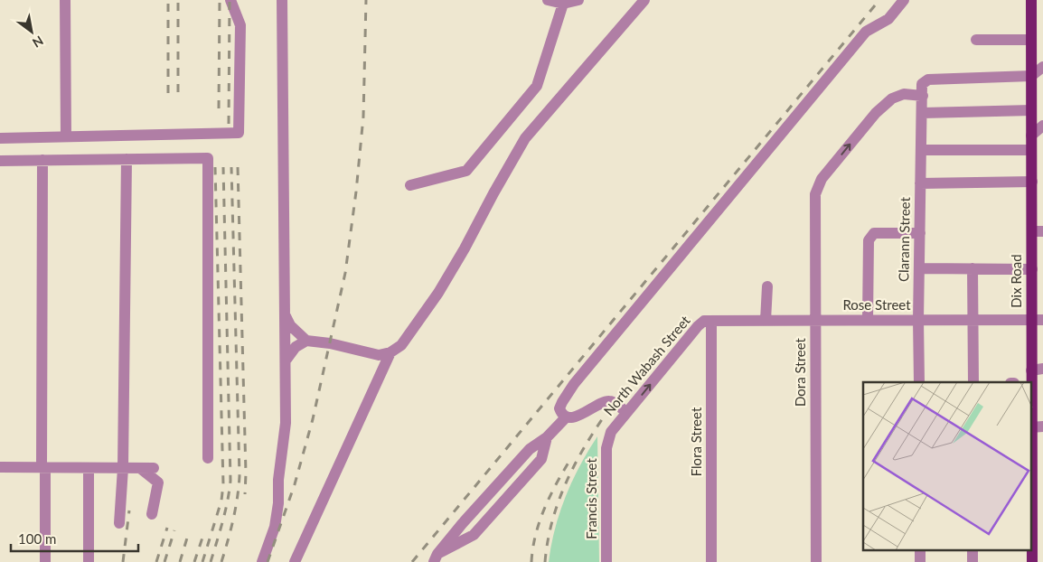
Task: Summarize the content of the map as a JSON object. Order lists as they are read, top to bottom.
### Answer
{
  "streets": {
    "main road": ["Dix Road"],
    "street": [
      "Clarann Street",
      "Rose Street",
      "North Wabash Street",
      "Dora Street",
      "Flora Street",
      "Francis Street"
    ]
  },
  "crossings": [
    ["Clarann Street", "Rose Street"],
    ["Clarann Street", "Dora Street"],
    ["Dix Road", "Rose Street"],
    ["Rose Street", "North Wabash Street"],
    ["Rose Street", "Dora Street"],
    ["Rose Street", "Flora Street"],
    ["North Wabash Street", "Flora Street"],
    ["North Wabash Street", "Francis Street"]
  ],
  "scale_bar": "100 m",
  "north": "bottom right"
}
